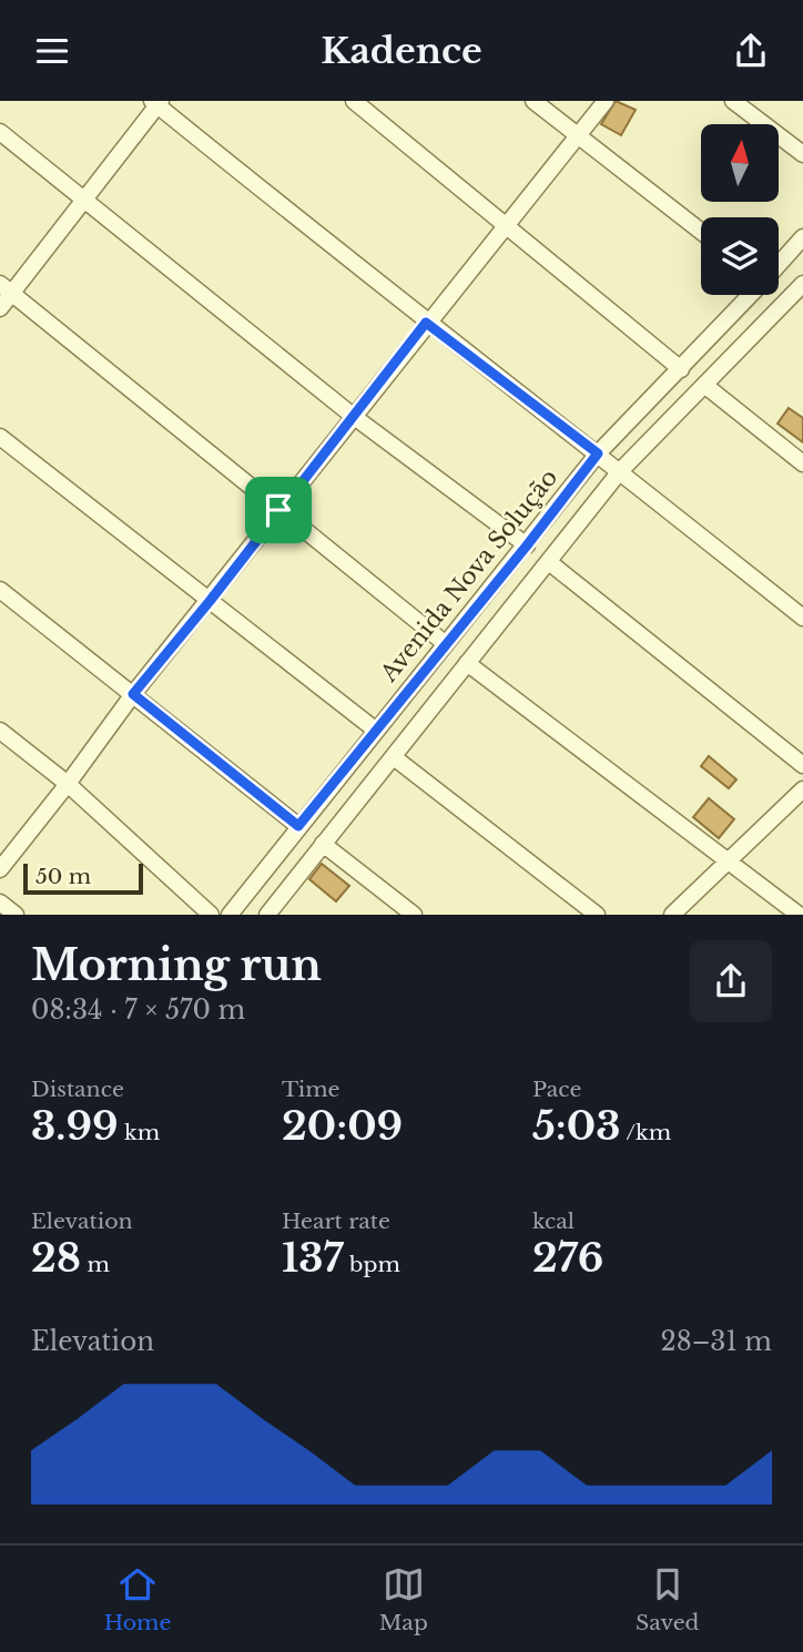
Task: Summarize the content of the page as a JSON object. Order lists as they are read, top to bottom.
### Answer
{
  "streets": {
    "street": ["Avenida Nova Solução"]
  },
  "scale_bar": "50 m",
  "north": "top",
  "page": {
    "header": "Kadence",
    "scale": "50 m",
    "heading": ["Morning run", "08:34 · 7 × 570 m"],
    "stats": [
      ["Distance", "3.99 km"],
      ["Time", "20:09"],
      ["Pace", "5:03 /km"],
      ["Elevation", "28 m"],
      ["Heart rate", "137 bpm"],
      ["kcal", "276"]
    ],
    "chart": ["Elevation", "28–31 m"],
    "tabs": ["Home", "Map", "Saved"]
  }
}
